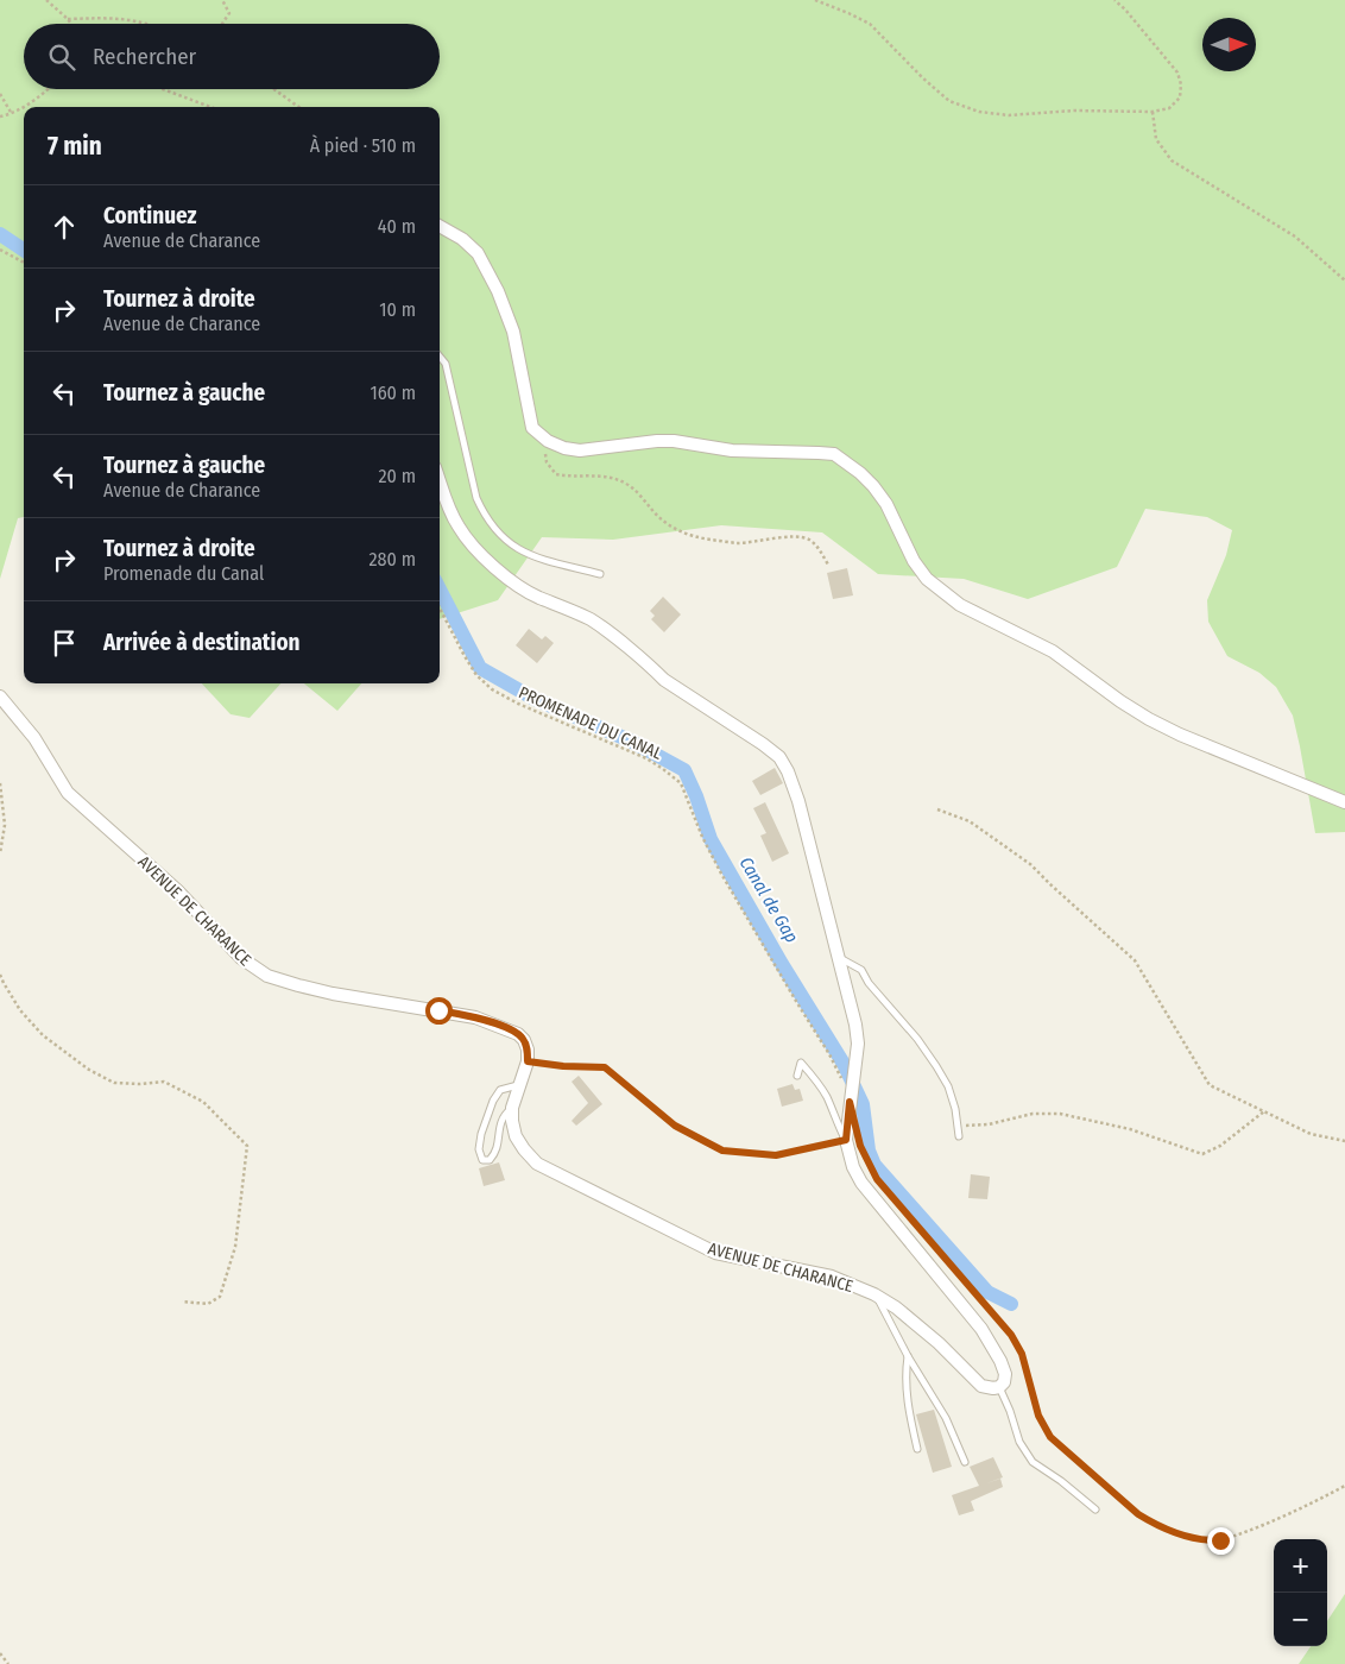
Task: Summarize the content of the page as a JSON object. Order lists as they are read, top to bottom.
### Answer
{
  "streets": {
    "street": ["AVENUE DE CHARANCE"],
    "path": ["PROMENADE DU CANAL"]
  },
  "water": ["Canal de Gap"],
  "north": "right",
  "page": {
    "search": "Rechercher",
    "heading": ["7 min", "À pied · 510 m"],
    "list": [
      ["Continuez", "Avenue de Charance", "40 m"],
      ["Tournez à droite", "Avenue de Charance", "10 m"],
      ["Tournez à gauche", "160 m"],
      ["Tournez à gauche", "Avenue de Charance", "20 m"],
      ["Tournez à droite", "Promenade du Canal", "280 m"],
      "Arrivée à destination"
    ],
    "map_buttons": ["+", "−"]
  }
}
